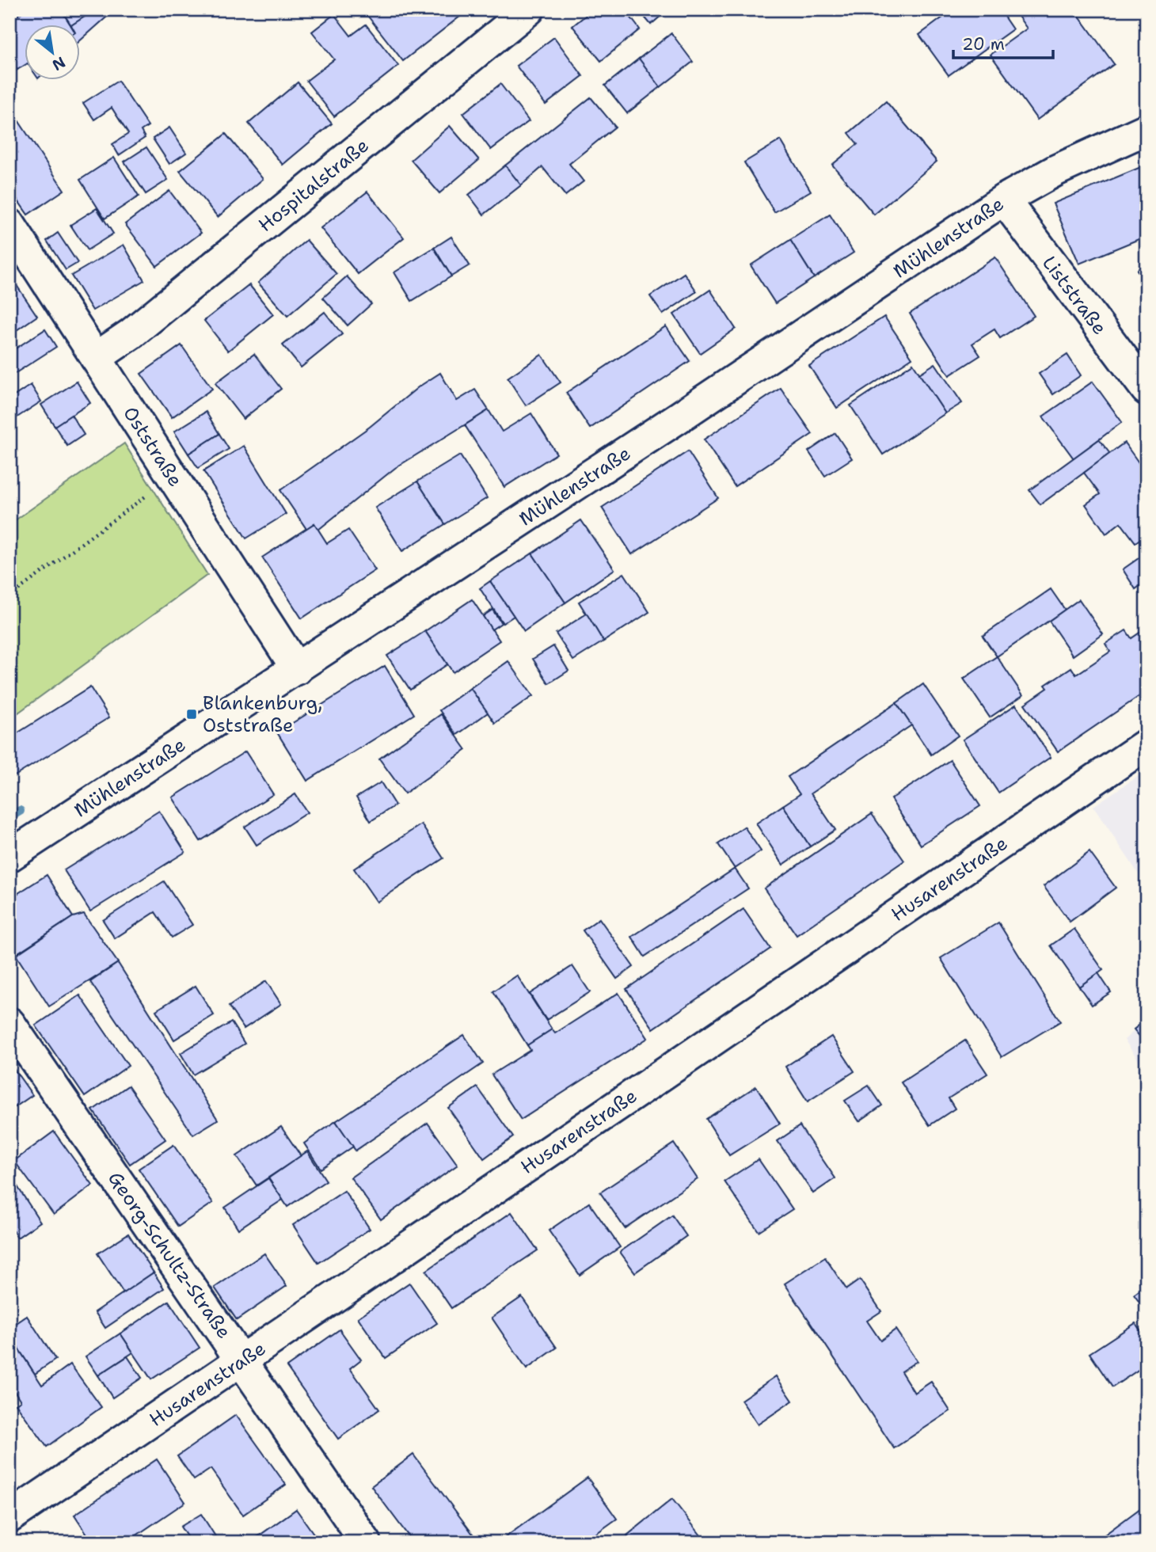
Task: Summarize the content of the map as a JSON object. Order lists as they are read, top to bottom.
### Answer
{
  "streets": {
    "street": [
      "Hospitalstraße",
      "Mühlenstraße",
      "Liststraße",
      "Oststraße",
      "Husarenstraße",
      "Georg-Schultz-Straße"
    ]
  },
  "crossings": [
    ["Hospitalstraße", "Oststraße"],
    ["Mühlenstraße", "Liststraße"],
    ["Mühlenstraße", "Oststraße"],
    ["Husarenstraße", "Georg-Schultz-Straße"]
  ],
  "places": {
    "transit": ["Blankenburg, Oststraße"]
  },
  "scale_bar": "20 m",
  "north": "bottom right"
}
